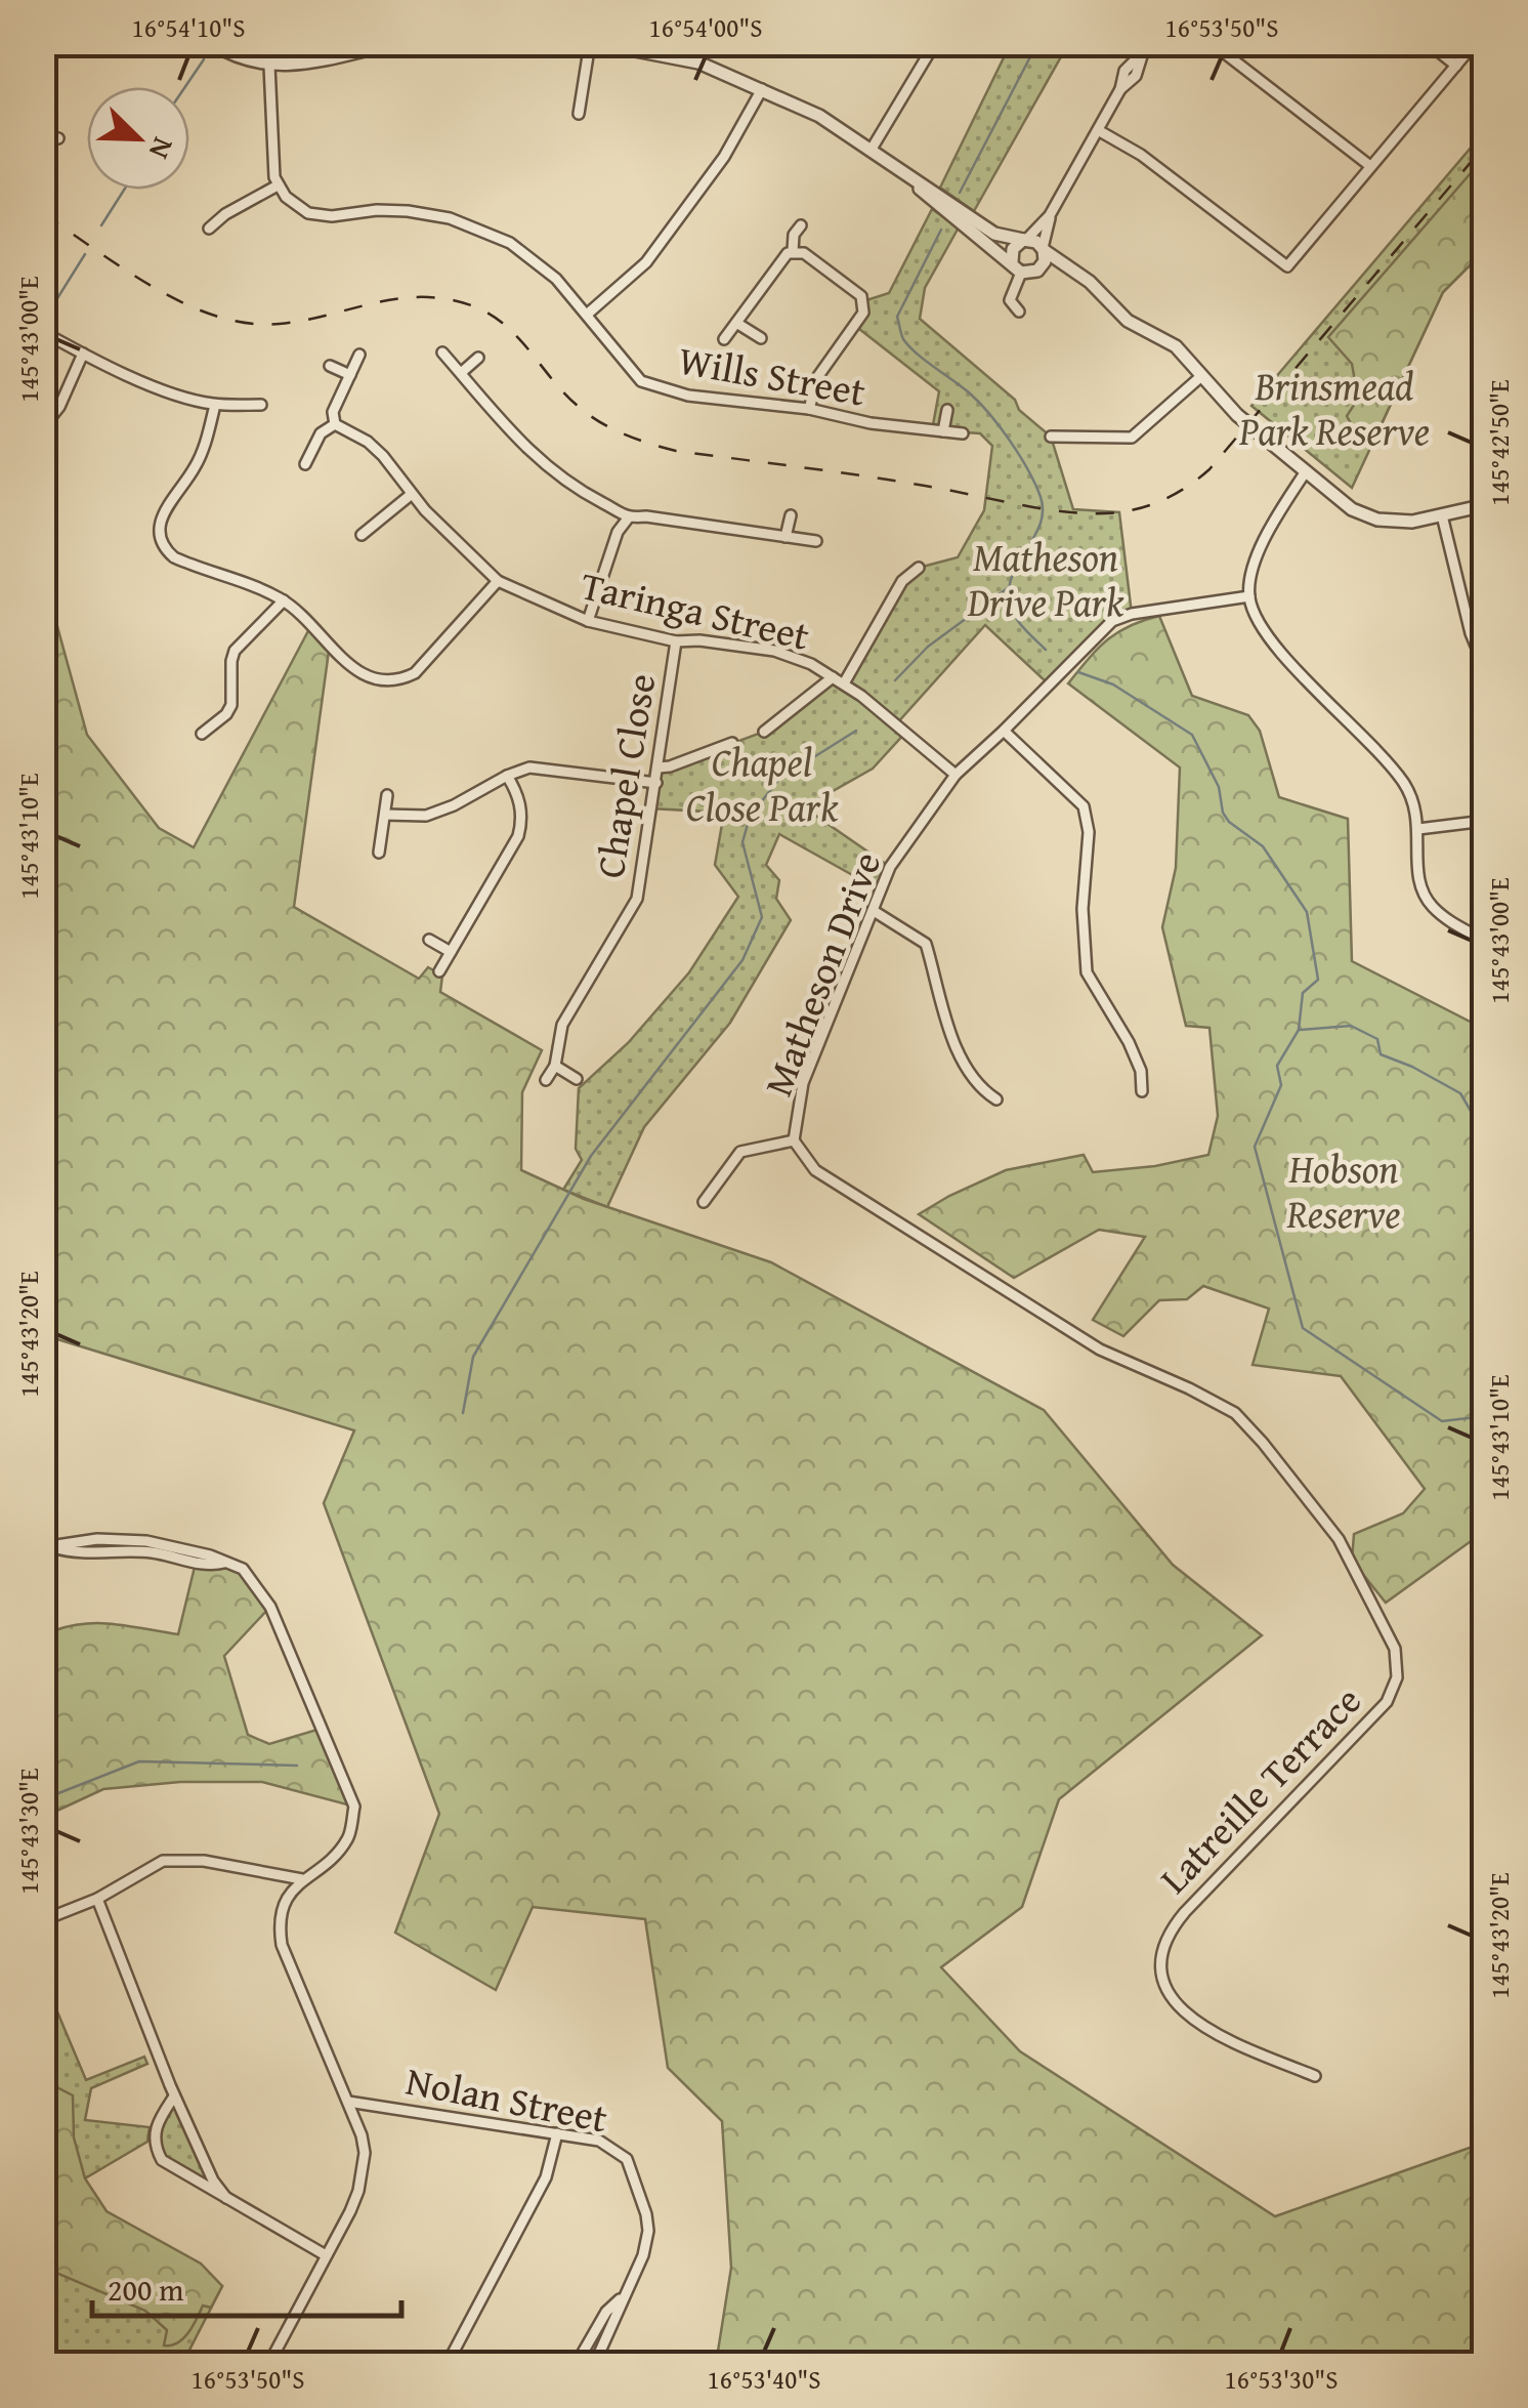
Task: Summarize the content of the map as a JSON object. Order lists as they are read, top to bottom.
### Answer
{
  "streets": {
    "street": [
      "Wills Street",
      "Taringa Street",
      "Chapel Close",
      "Matheson Drive",
      "Latreille Terrace",
      "Nolan Street"
    ]
  },
  "crossings": [
    ["Taringa Street", "Chapel Close"],
    ["Taringa Street", "Matheson Drive"],
    ["Matheson Drive", "Latreille Terrace"]
  ],
  "parks": [
    "Brinsmead Park Reserve",
    "Matheson Drive Park",
    "Chapel Close Park",
    "Hobson Reserve"
  ],
  "scale_bar": "200 m",
  "north": "bottom right",
  "coordinates": [
    "16°54'10\"S",
    "16°54'00\"S",
    "16°53'50\"S",
    "145°43'00\"E",
    "145°42'50\"E",
    "145°43'10\"E",
    "145°43'20\"E",
    "145°43'30\"E",
    "16°53'40\"S",
    "16°53'30\"S"
  ]
}
